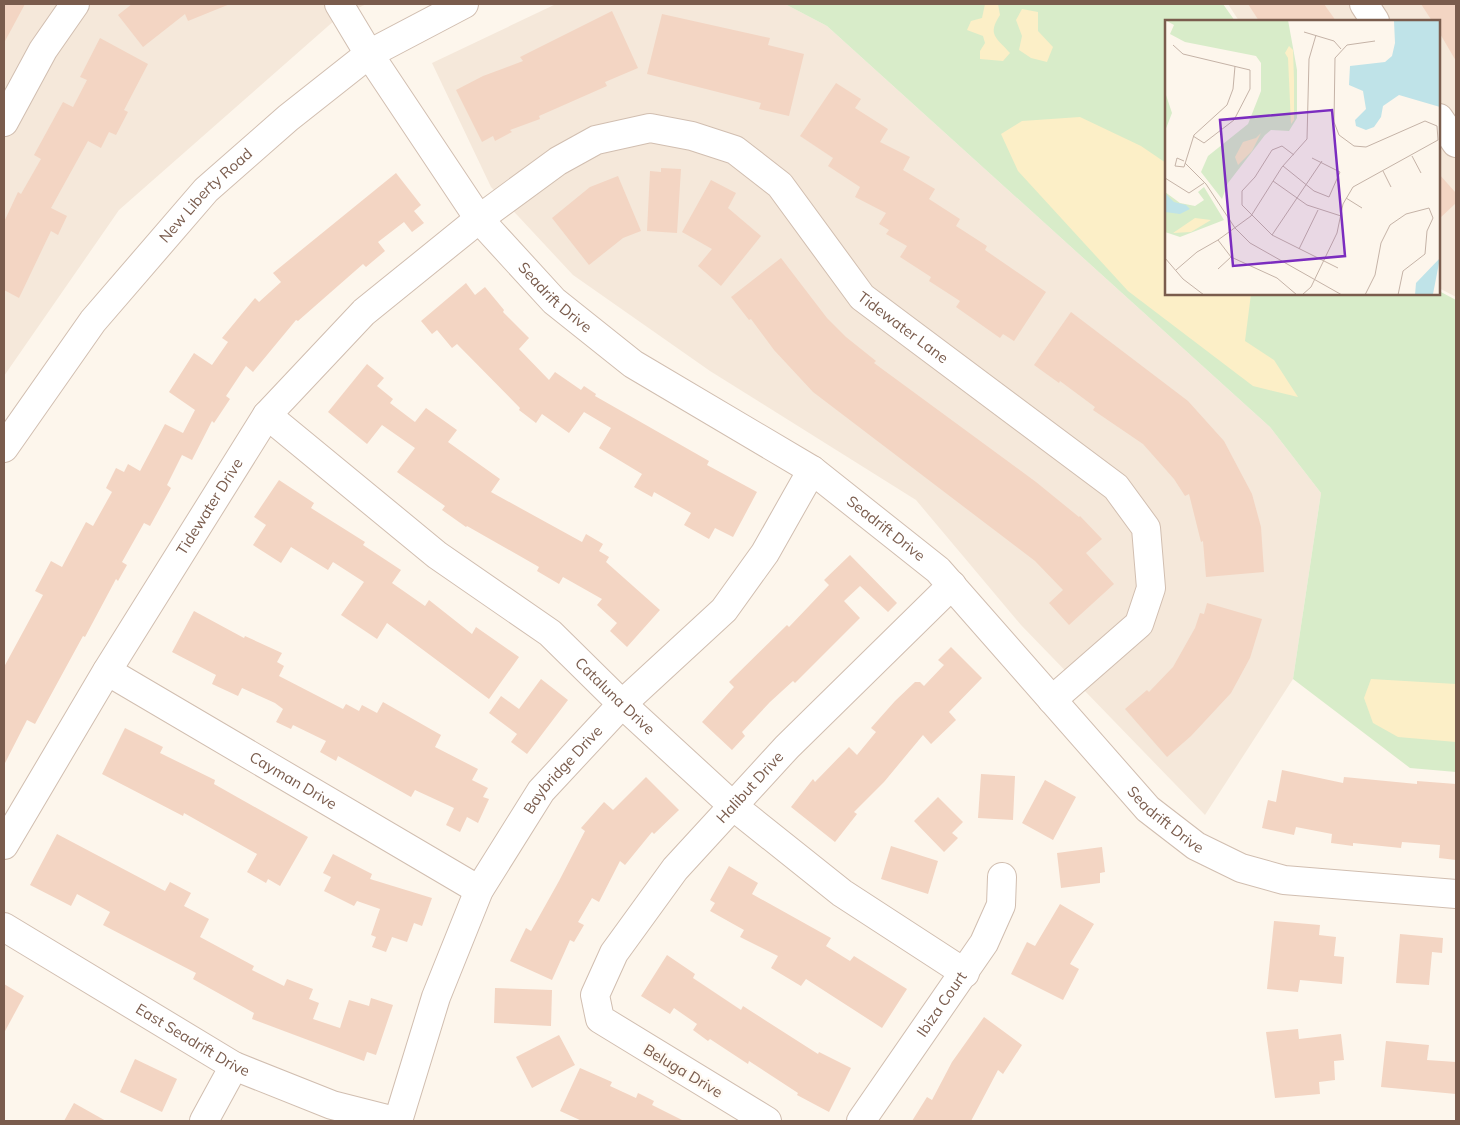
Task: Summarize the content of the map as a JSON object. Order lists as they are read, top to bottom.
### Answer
{
  "streets": {
    "street": [
      "New Liberty Road",
      "Seadrift Drive",
      "Tidewater Lane",
      "Tidewater Drive",
      "Cataluna Drive",
      "Baybridge Drive",
      "Cayman Drive",
      "Halibut Drive",
      "Ibiza Court",
      "East Seadrift Drive",
      "Beluga Drive"
    ]
  },
  "crossings": [
    ["New Liberty Road", "Seadrift Drive"],
    ["Seadrift Drive", "Tidewater Lane"],
    ["Seadrift Drive", "Tidewater Drive"],
    ["Seadrift Drive", "Baybridge Drive"],
    ["Seadrift Drive", "Halibut Drive"],
    ["Tidewater Lane", "Tidewater Drive"],
    ["Tidewater Drive", "Cataluna Drive"],
    ["Tidewater Drive", "Cayman Drive"],
    ["Cataluna Drive", "Baybridge Drive"],
    ["Cataluna Drive", "Halibut Drive"],
    ["Cataluna Drive", "Ibiza Court"],
    ["Baybridge Drive", "Cayman Drive"],
    ["Baybridge Drive", "East Seadrift Drive"],
    ["Halibut Drive", "Beluga Drive"]
  ]
}
